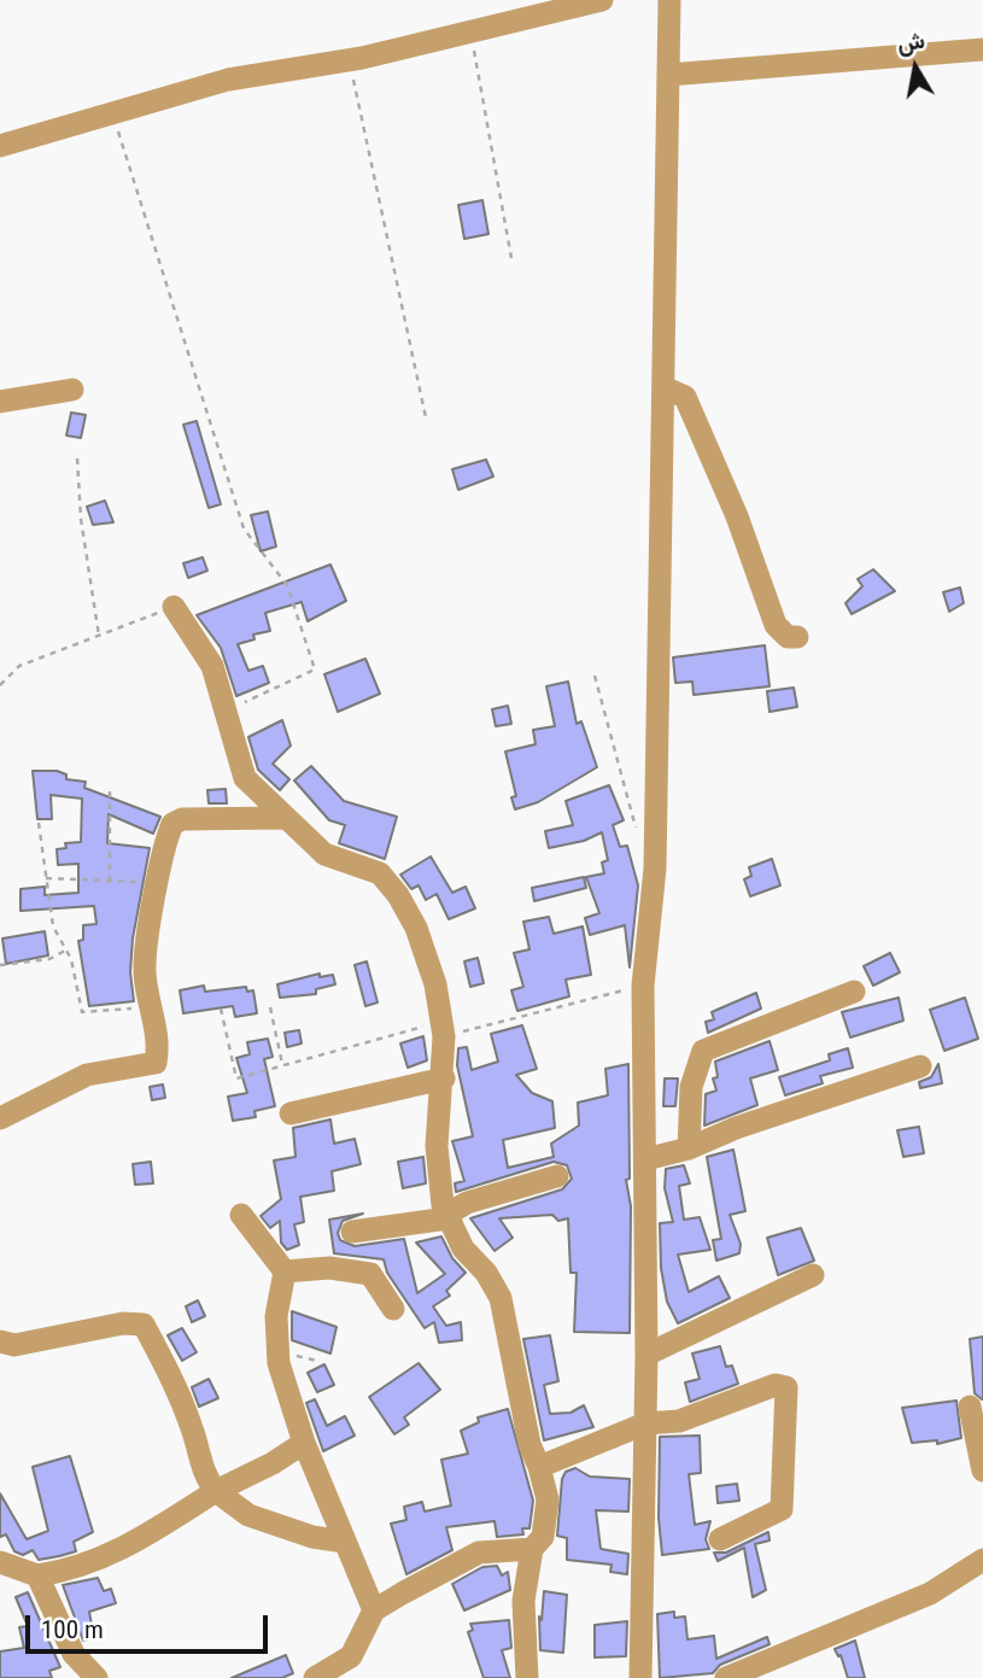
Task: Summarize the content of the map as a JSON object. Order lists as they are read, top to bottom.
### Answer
{
  "scale_bar": "100 m",
  "north": "top"
}
